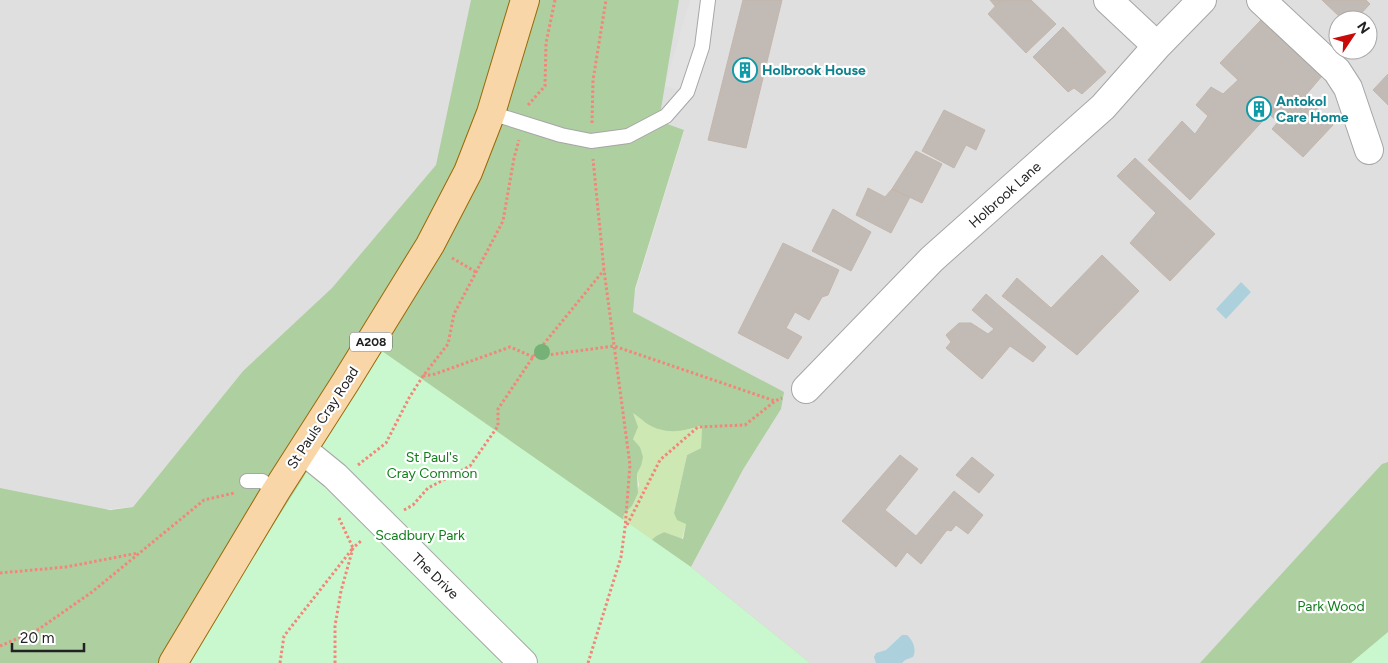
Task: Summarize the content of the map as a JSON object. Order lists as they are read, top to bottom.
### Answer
{
  "streets": {
    "main road": ["A208", "St Pauls Cray Road"],
    "street": ["Holbrook Lane", "The Drive"]
  },
  "crossings": [
    ["St Pauls Cray Road", "The Drive"]
  ],
  "parks": ["St Paul's Cray Common", "Scadbury Park", "Park Wood"],
  "places": {
    "building": ["Holbrook House", "Antokol Care Home"]
  },
  "scale_bar": "20 m",
  "north": "top right"
}
